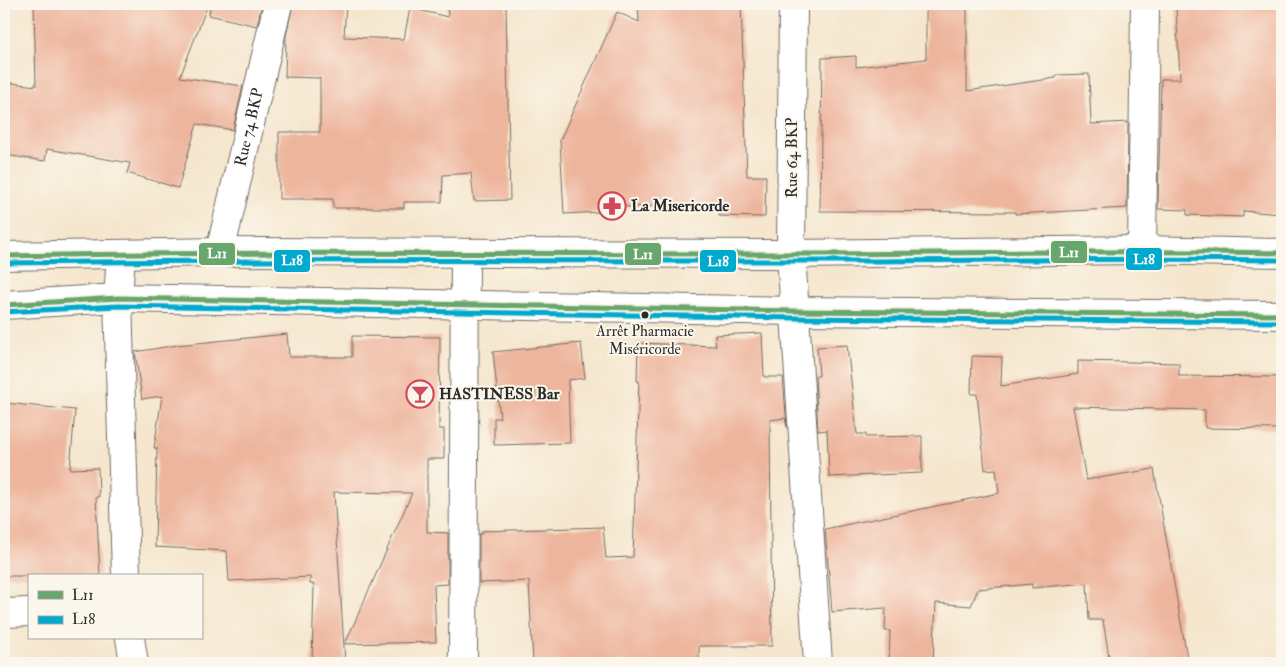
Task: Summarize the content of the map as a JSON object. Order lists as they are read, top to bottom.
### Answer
{
  "streets": {
    "main road": ["Rue 74 BKP", "Rue 64 BKP"]
  },
  "places": {
    "pharmacy": ["La Misericorde"],
    "other": ["Arrêt Pharmacie Miséricorde"],
    "bar": ["HASTINESS Bar"]
  },
  "lines": ["transit line L11", "transit line L18"],
  "legend": ["L11", "L18"]
}
